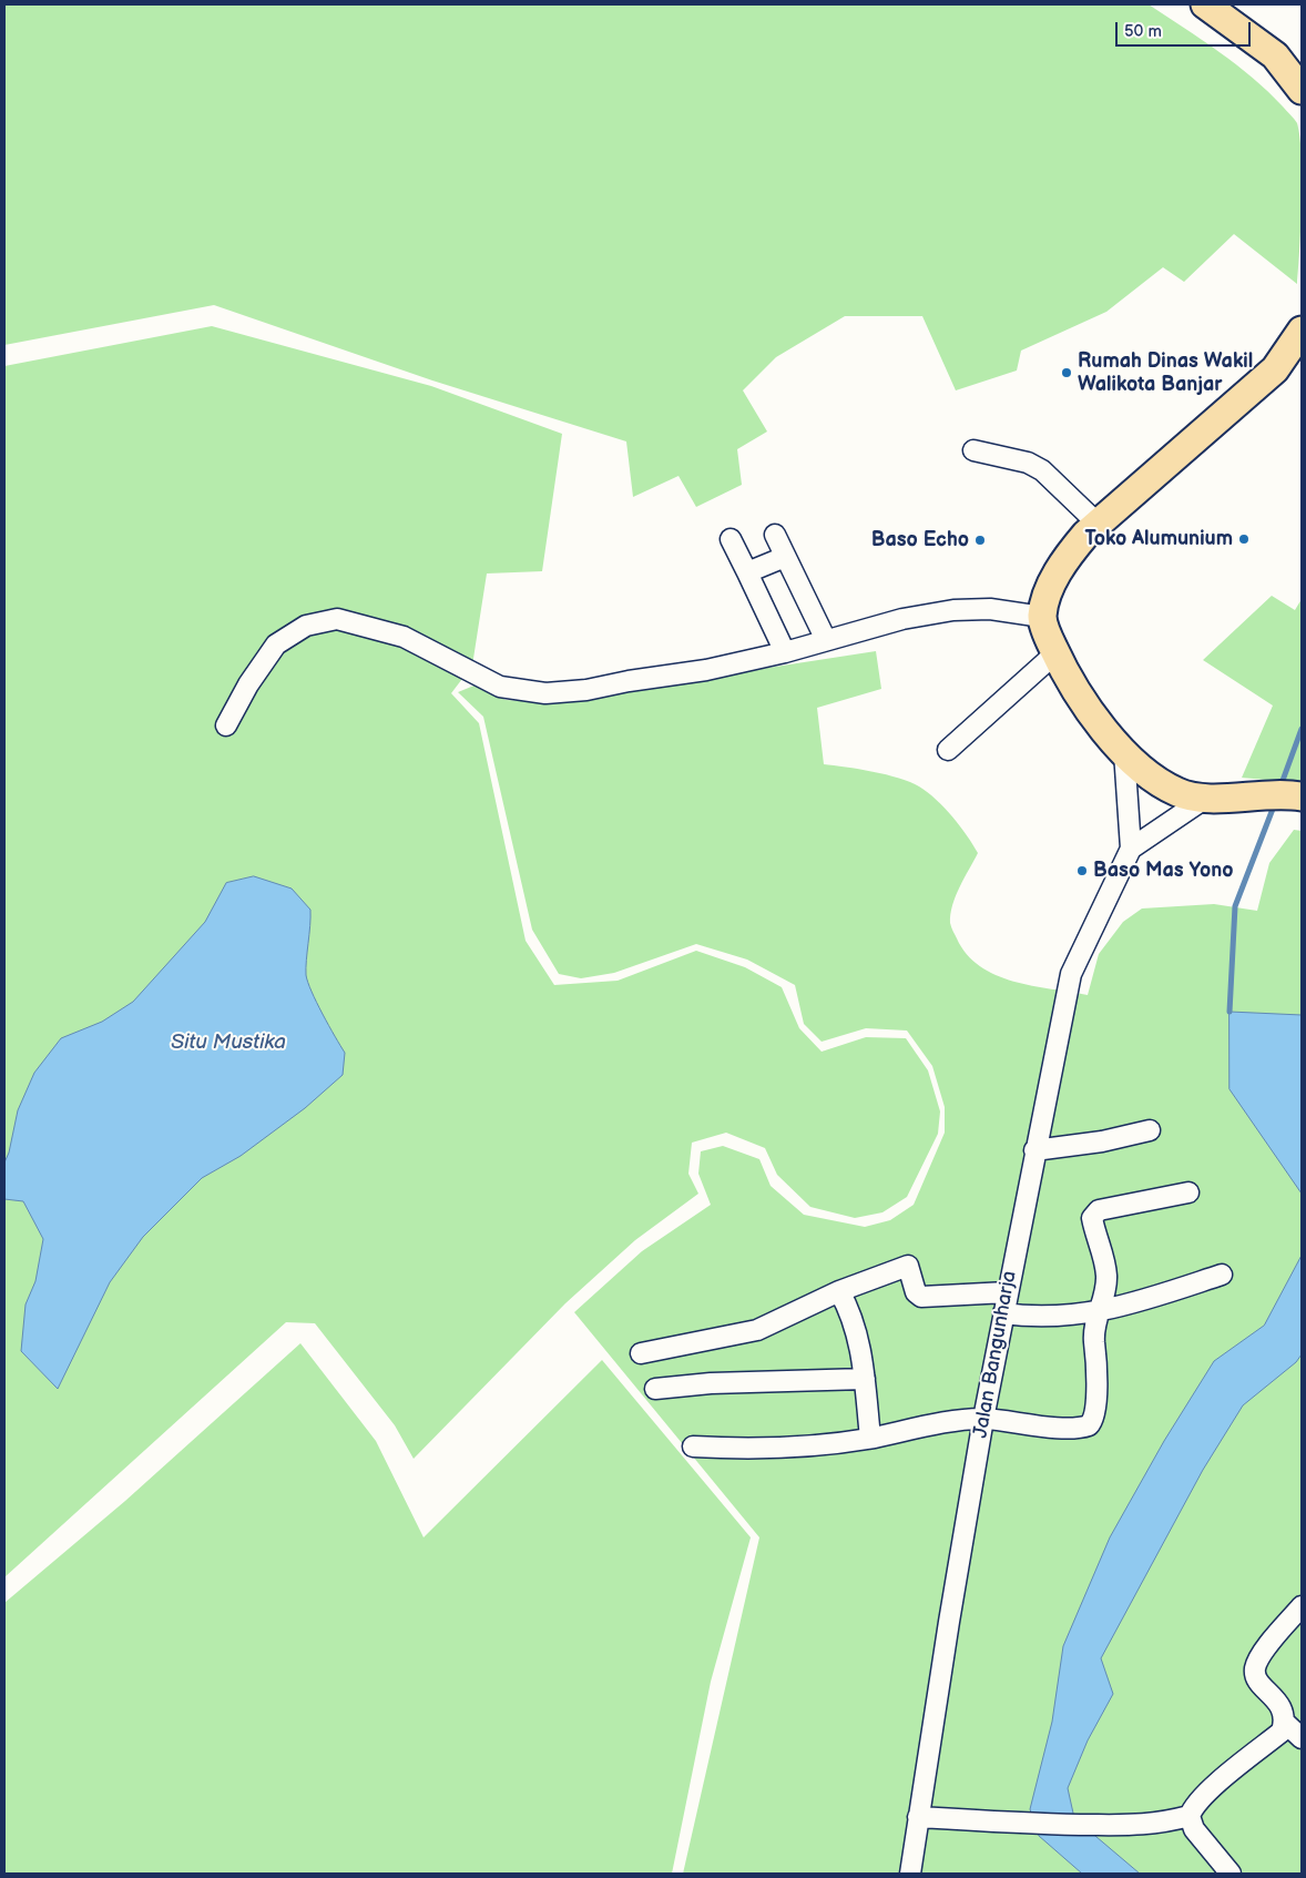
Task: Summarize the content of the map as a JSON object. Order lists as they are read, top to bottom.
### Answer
{
  "streets": {
    "street": ["Jalan Bangunharja"]
  },
  "water": ["Situ Mustika"],
  "places": [
    "Rumah Dinas Wakil Walikota Banjar",
    "Toko Alumunium",
    "Baso Echo",
    "Baso Mas Yono"
  ],
  "scale_bar": "50 m"
}
